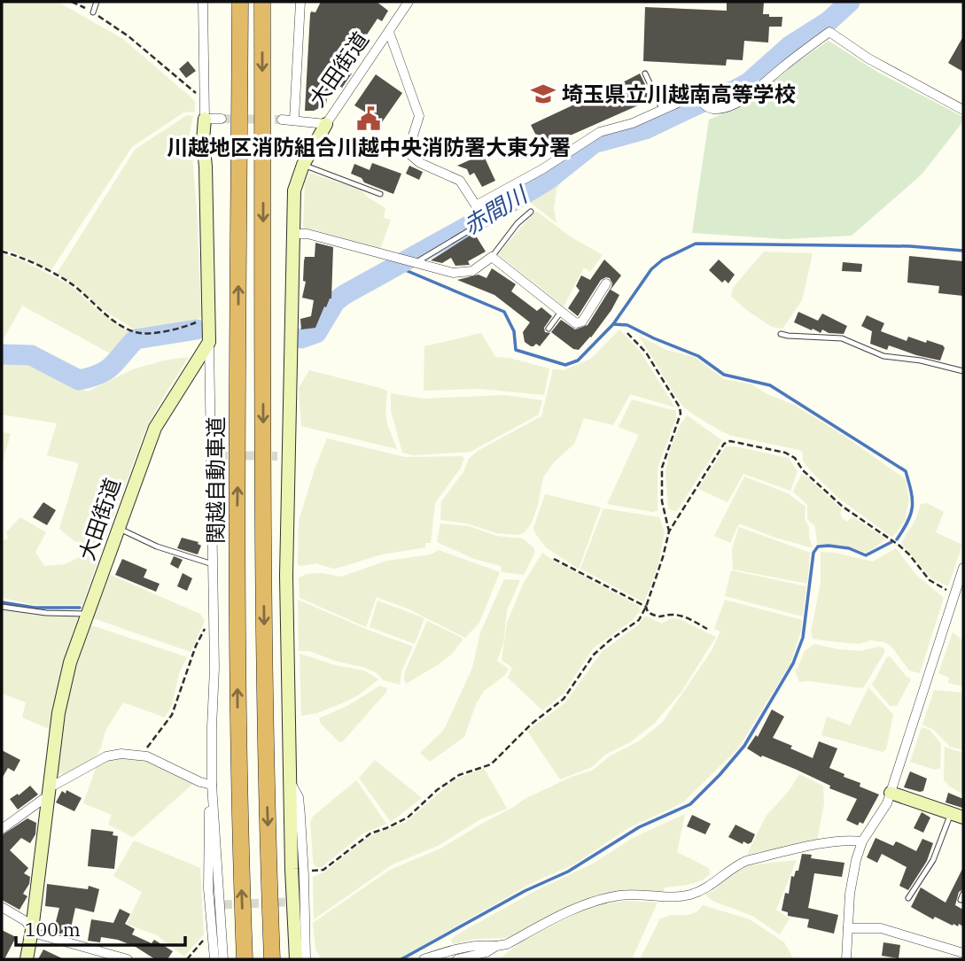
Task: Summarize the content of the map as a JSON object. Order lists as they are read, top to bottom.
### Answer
{
  "streets": {
    "highway": ["関越自動車道"],
    "street": ["大田街道"]
  },
  "water": ["赤間川"],
  "places": {
    "school or university": ["埼玉県立川越南高等学校"],
    "public building": ["川越地区消防組合川越中央消防署大東分署"]
  },
  "scale_bar": "100 m"
}
